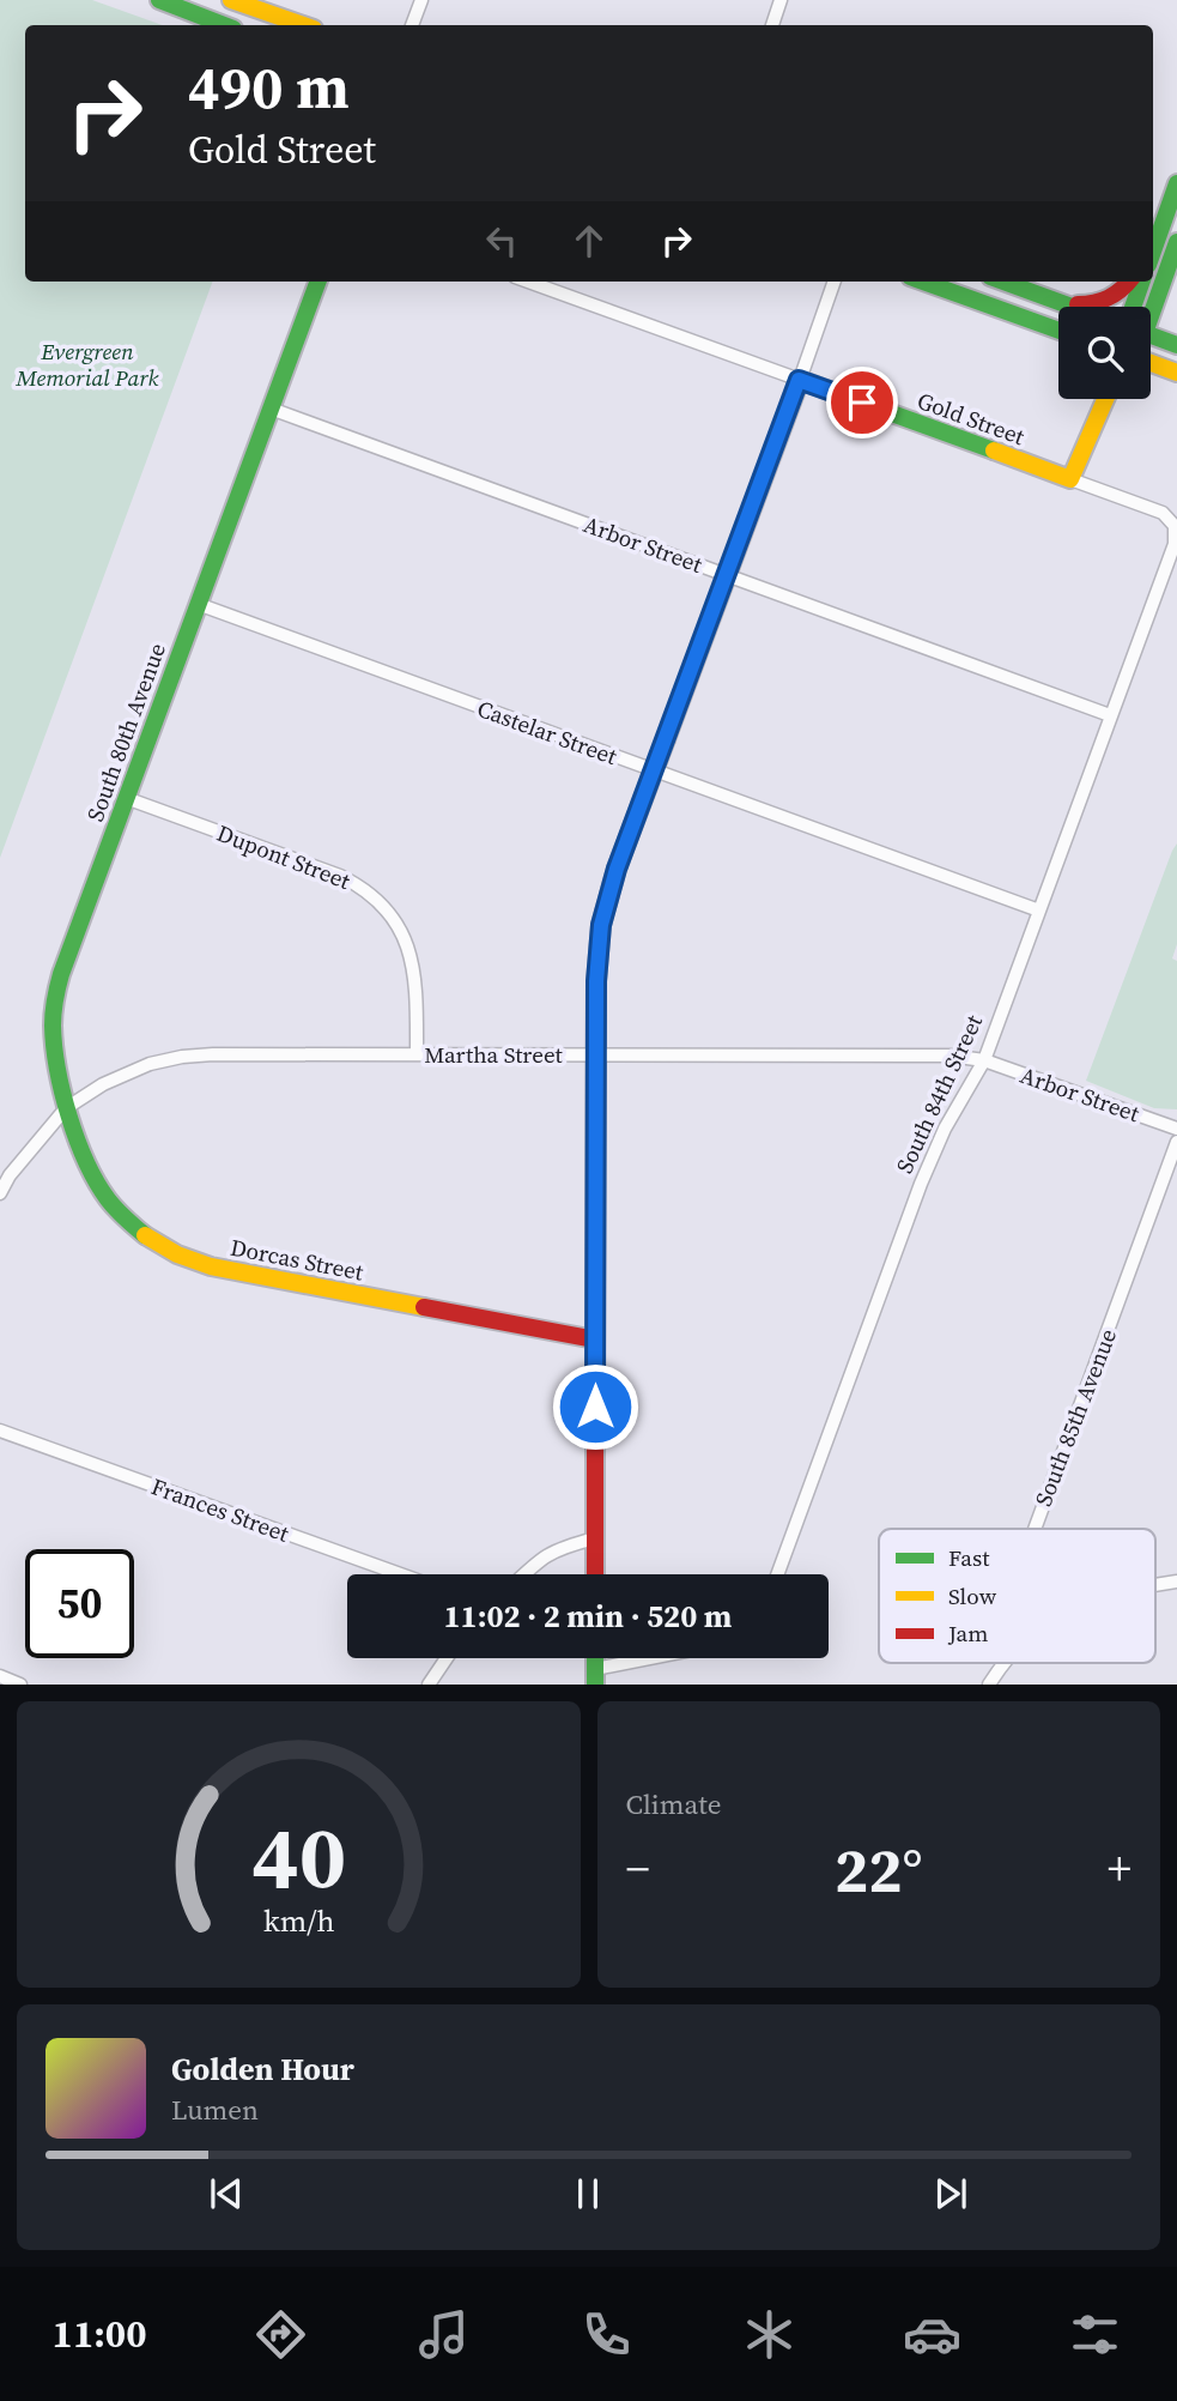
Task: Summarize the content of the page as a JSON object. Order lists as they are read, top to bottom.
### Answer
{
  "streets": {
    "main road": ["Gold Street", "South 80th Avenue", "Dorcas Street"],
    "street": [
      "Arbor Street",
      "Castelar Street",
      "Dupont Street",
      "Martha Street",
      "South 84th Street",
      "South 85th Avenue",
      "Frances Street"
    ]
  },
  "crossings": [
    ["Gold Street", "South 84th Street"],
    ["Arbor Street", "South 80th Avenue"],
    ["Arbor Street", "Martha Street"],
    ["Arbor Street", "South 84th Street"],
    ["South 80th Avenue", "Castelar Street"],
    ["South 80th Avenue", "Dupont Street"],
    ["South 80th Avenue", "Martha Street"],
    ["South 80th Avenue", "Dorcas Street"],
    ["Castelar Street", "South 84th Street"],
    ["Dupont Street", "Martha Street"],
    ["Martha Street", "South 84th Street"],
    ["Martha Street", "Dorcas Street"]
  ],
  "parks": ["Evergreen Memorial Park"],
  "legend": ["Fast", "Slow", "Jam"],
  "page": {
    "turn": ["490 m", "Gold Street"],
    "limit": "50",
    "trip": "11:02 · 2 min · 520 m",
    "tile": "Climate",
    "heat": ["−", "22°", "+"],
    "song": ["Golden Hour", "Lumen"],
    "tabs": "11:00",
    "gauge": ["40", "km/h"]
  }
}
